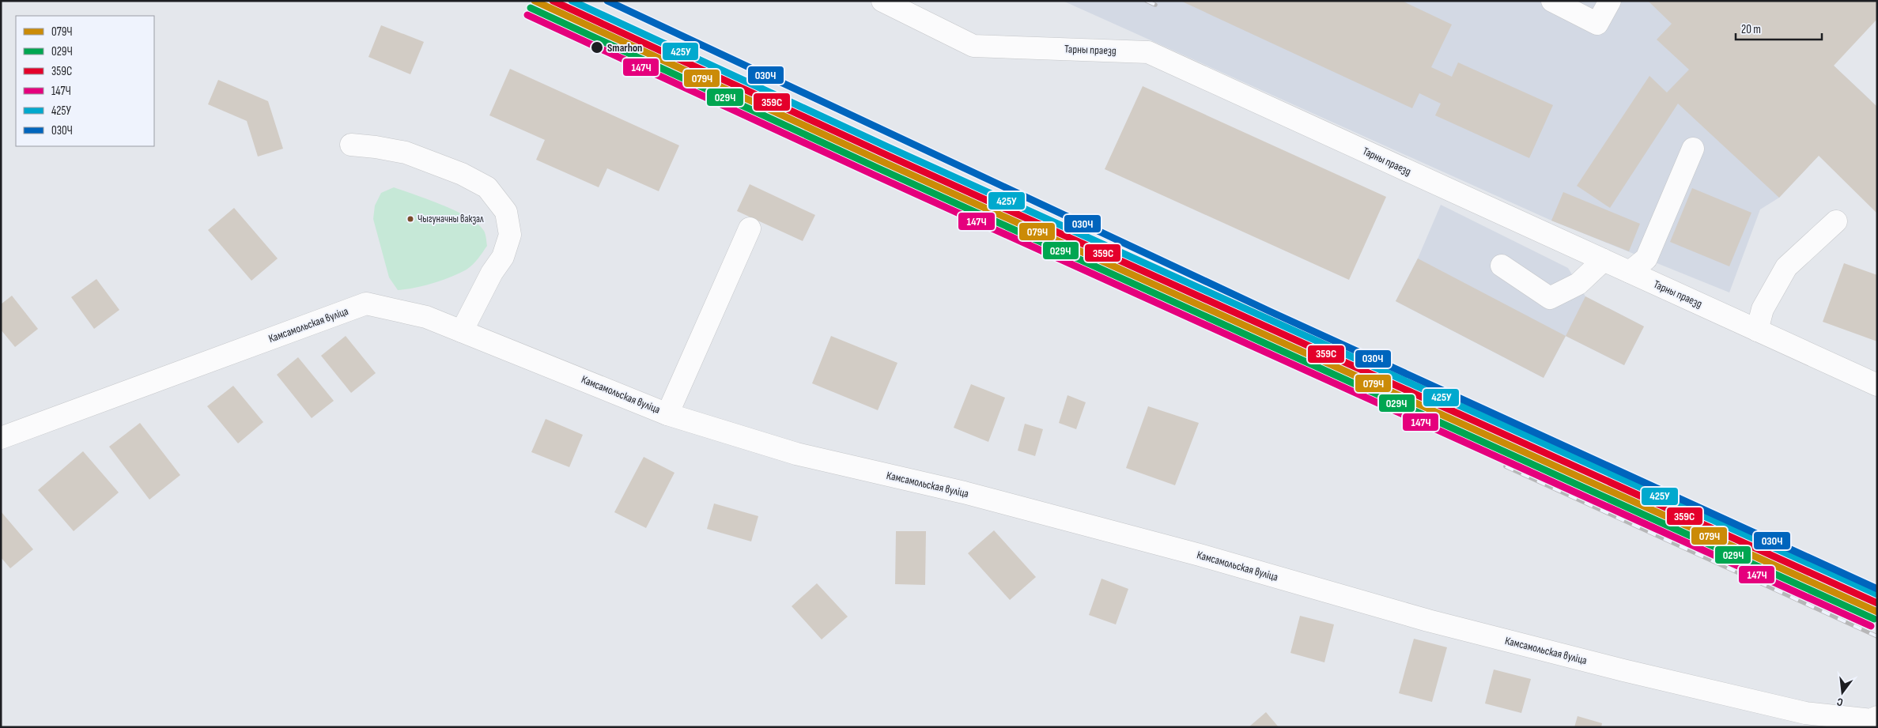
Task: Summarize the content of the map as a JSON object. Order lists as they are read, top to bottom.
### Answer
{
  "streets": {
    "street": ["Тарны праезд", "Камсамольская вуліца"]
  },
  "places": ["Smarhon", "Чыгуначны вакзал"],
  "lines": [
    "transit line 079Ч",
    "transit line 359С",
    "transit line 425У",
    "transit line 030Ч",
    "transit line 029Ч",
    "transit line 147Ч"
  ],
  "legend": [
    "079Ч",
    "029Ч",
    "359С",
    "147Ч",
    "425У",
    "030Ч"
  ],
  "scale_bar": "20 m",
  "north": "bottom"
}
